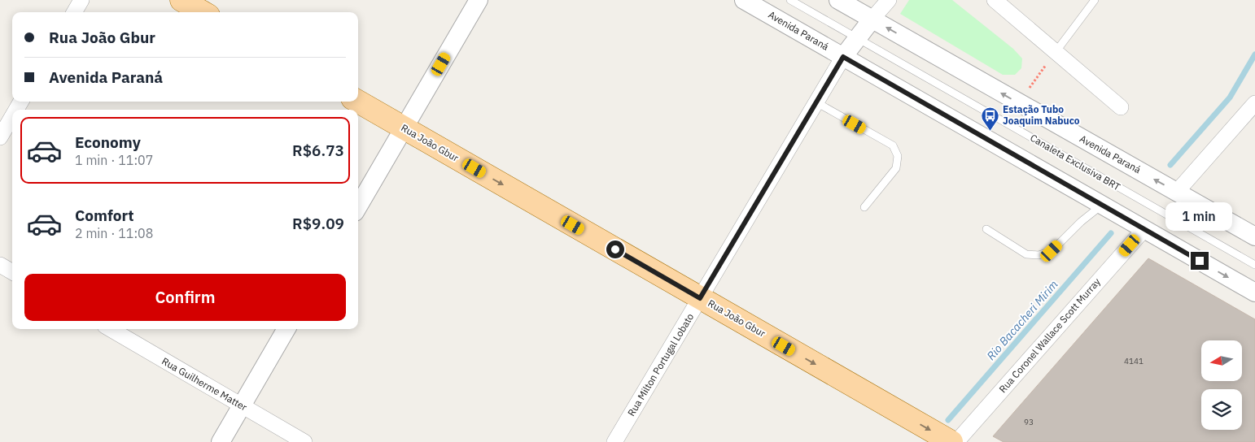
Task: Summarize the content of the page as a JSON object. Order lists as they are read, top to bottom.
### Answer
{
  "streets": {
    "main road": ["Rua João Gbur"],
    "street": [
      "Avenida Paraná",
      "Rua Coronel Wallace Scott Murray",
      "Rua Milton Portugal Lobato",
      "Rua Guilherme Matter"
    ],
    "lane": ["Canaleta Exclusiva BRT"]
  },
  "crossings": [
    ["Avenida Paraná", "Rua Coronel Wallace Scott Murray"],
    ["Avenida Paraná", "Rua Milton Portugal Lobato"],
    ["Rua João Gbur", "Rua Milton Portugal Lobato"]
  ],
  "one_way": ["Rua João Gbur"],
  "water": ["Rio Bacacheri Mirim"],
  "places": {
    "bus stop": ["Estação Tubo Joaquim Nabuco"]
  },
  "house_numbers": ["4141", "93"],
  "north": "left",
  "page": {
    "banner": ["Rua João Gbur", "Avenida Paraná"],
    "list": [
      {
        "name": "Economy",
        "note": "1 min · 11:07",
        "value": "R$6.73"
      },
      {
        "name": "Comfort",
        "note": "2 min · 11:08",
        "value": "R$9.09"
      }
    ],
    "bubble": "1 min",
    "buttons": "Confirm"
  }
}
